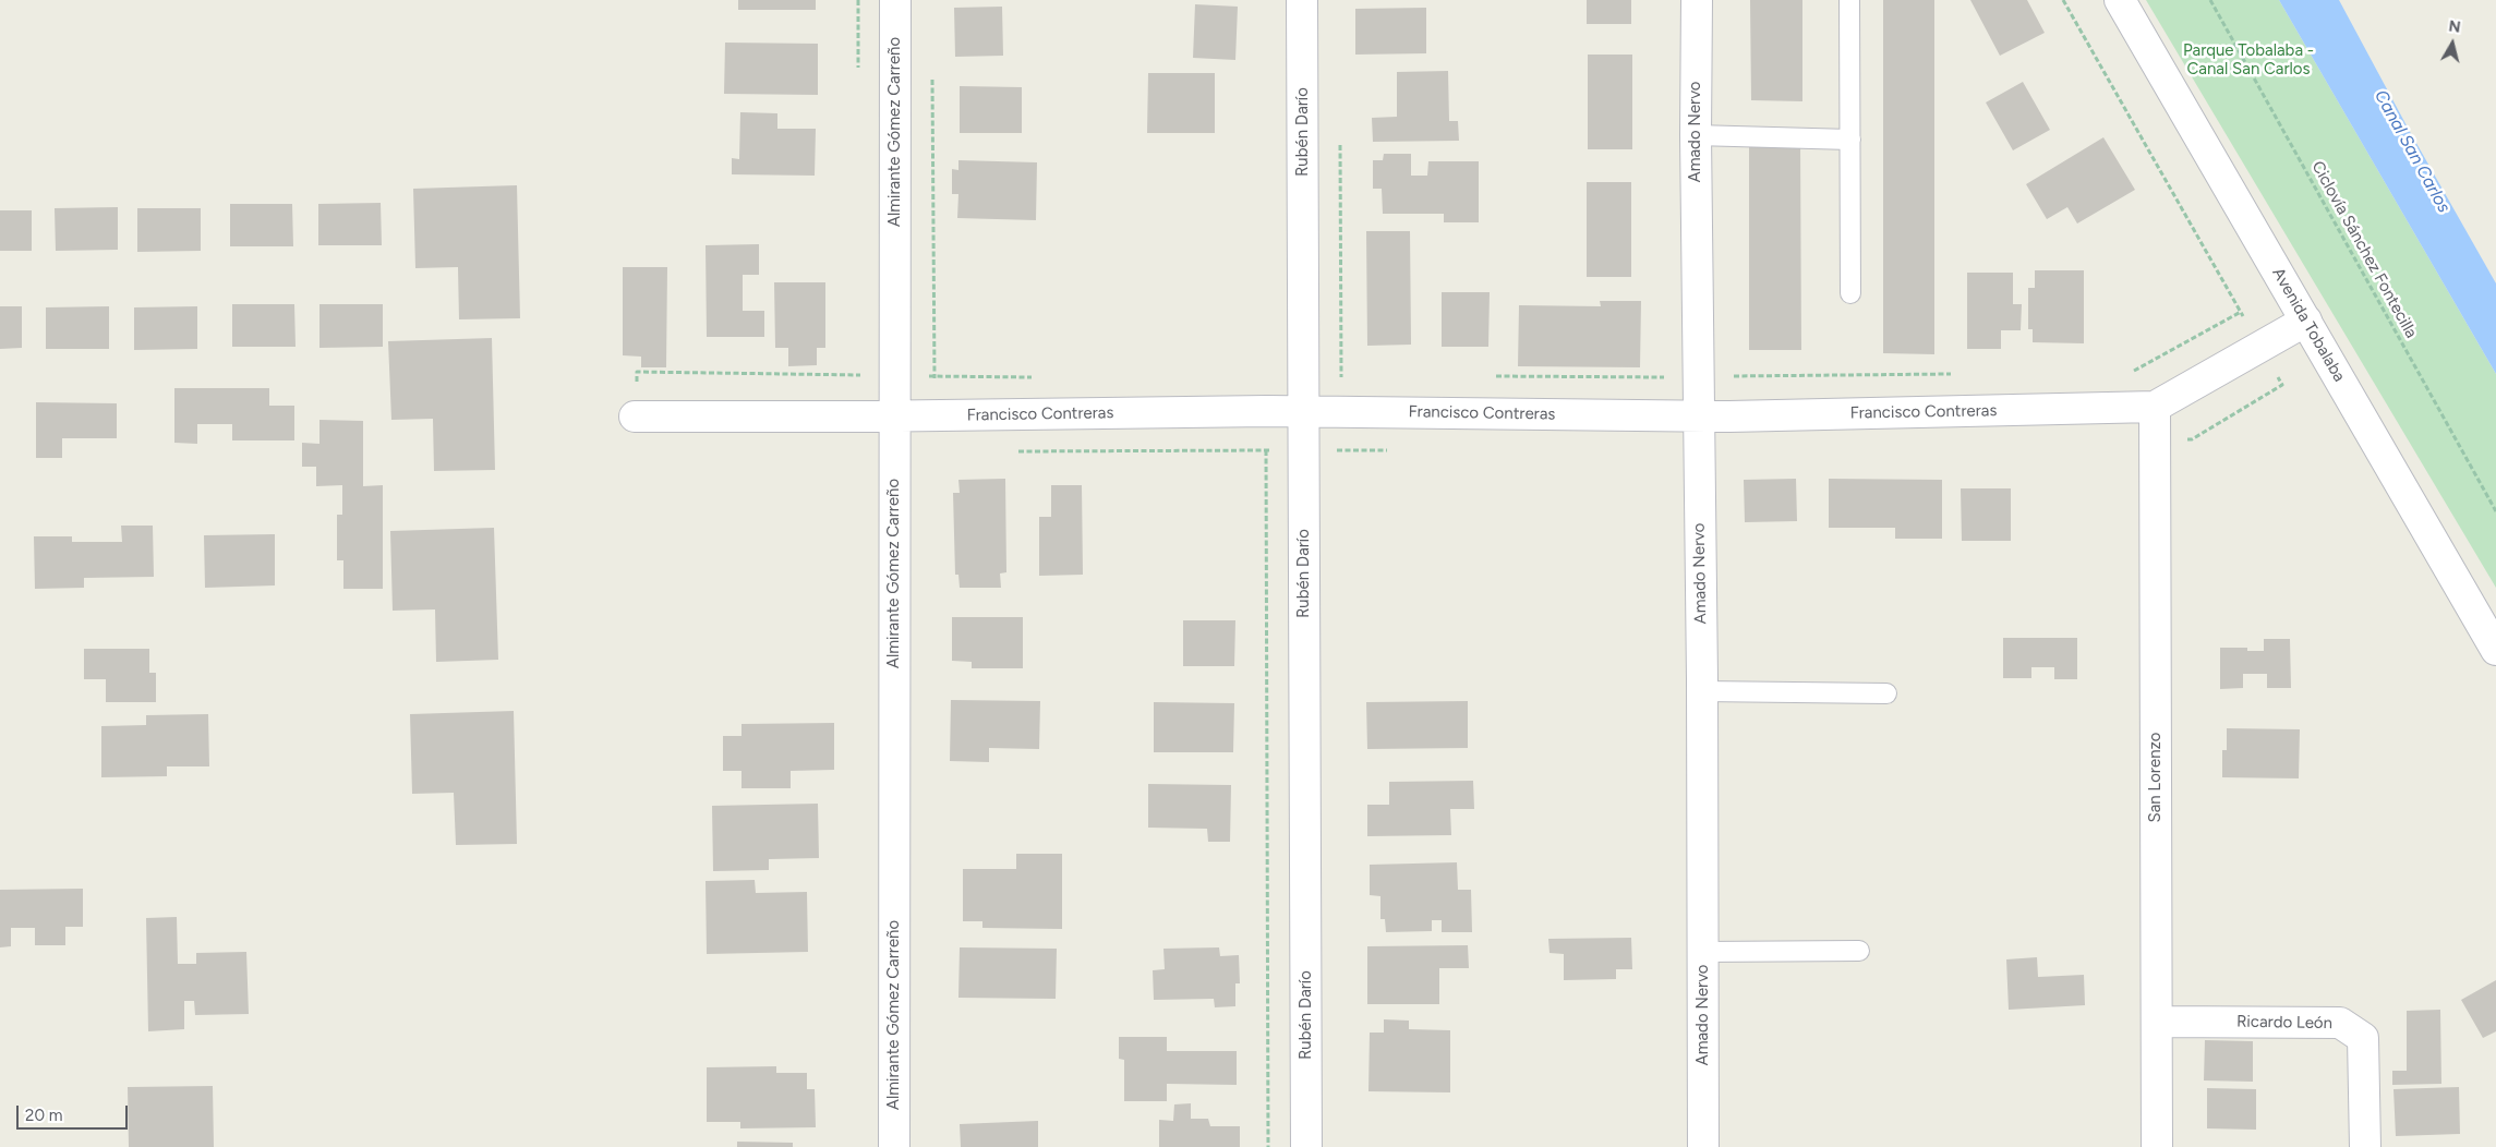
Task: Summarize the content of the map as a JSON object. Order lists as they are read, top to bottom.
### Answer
{
  "streets": {
    "street": [
      "Almirante Gómez Carreño",
      "Rubén Darío",
      "Amado Nervo",
      "Avenida Tobalaba",
      "Francisco Contreras",
      "San Lorenzo",
      "Ricardo León"
    ],
    "path": ["Ciclovía Sánchez Fontecilla"]
  },
  "crossings": [
    ["Almirante Gómez Carreño", "Francisco Contreras"],
    ["Rubén Darío", "Francisco Contreras"],
    ["Amado Nervo", "Francisco Contreras"],
    ["Avenida Tobalaba", "Francisco Contreras"],
    ["Francisco Contreras", "San Lorenzo"],
    ["San Lorenzo", "Ricardo León"]
  ],
  "water": ["Canal San Carlos"],
  "parks": ["Parque Tobalaba - Canal San Carlos"],
  "scale_bar": "20 m",
  "north": "top"
}
